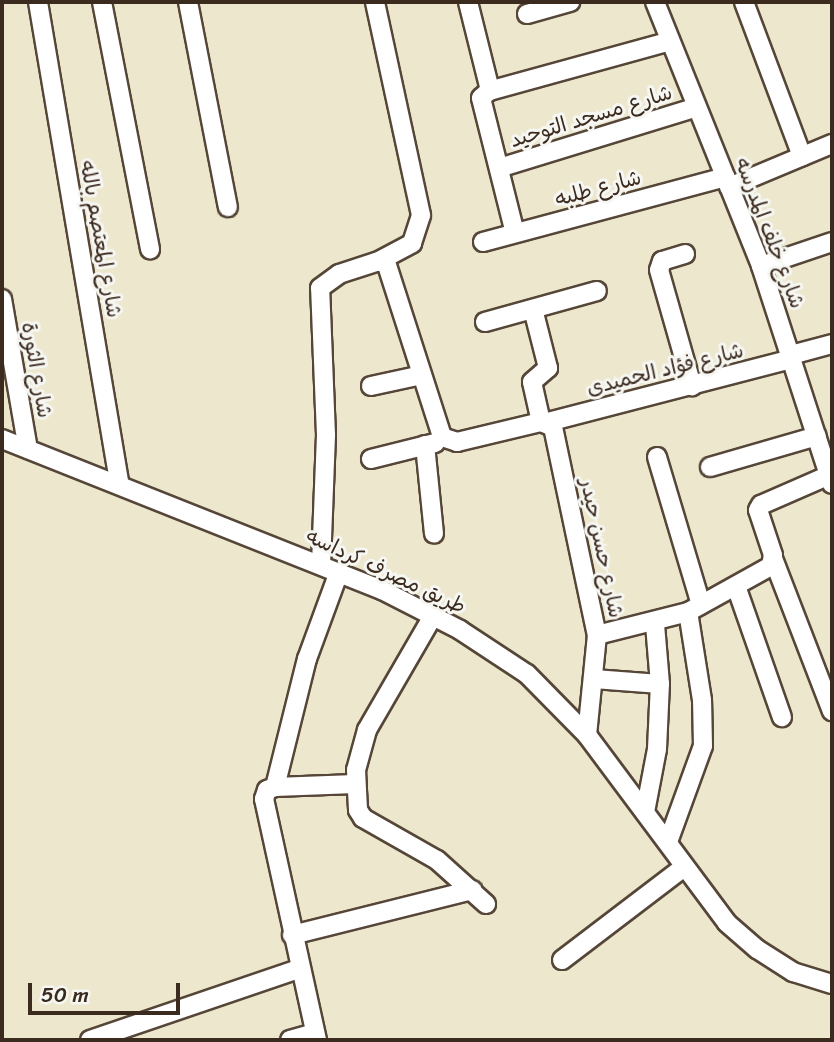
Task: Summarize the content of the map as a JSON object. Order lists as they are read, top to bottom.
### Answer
{
  "streets": {
    "street": [
      "شارع مسجد التوحيد",
      "شارع طلبه",
      "شارع خلف المدرسه",
      "شارع المعتصم بالله",
      "شارع فؤاد الحميدى",
      "شارع الثورة",
      "شارع حسن حيدر",
      "طريق مصرف كرداسه"
    ]
  },
  "crossings": [
    ["شارع مسجد التوحيد", "شارع خلف المدرسه"],
    ["شارع طلبه", "شارع خلف المدرسه"],
    ["شارع خلف المدرسه", "شارع فؤاد الحميدى"],
    ["شارع المعتصم بالله", "طريق مصرف كرداسه"],
    ["شارع فؤاد الحميدى", "شارع حسن حيدر"],
    ["شارع الثورة", "طريق مصرف كرداسه"],
    ["شارع حسن حيدر", "طريق مصرف كرداسه"]
  ],
  "scale_bar": "50 m"
}
